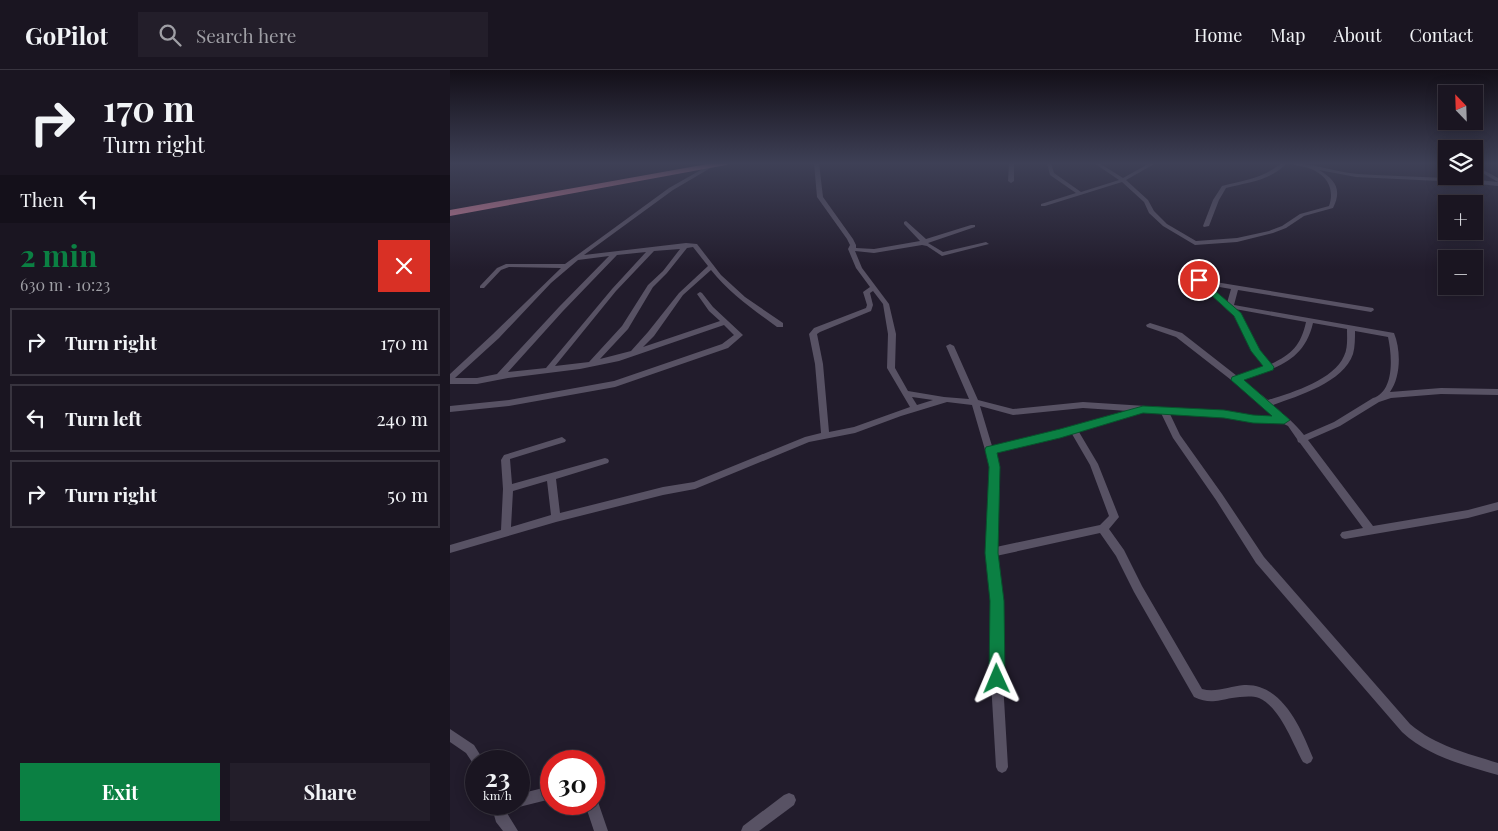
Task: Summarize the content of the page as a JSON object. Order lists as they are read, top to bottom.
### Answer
{
  "north": "top left",
  "page": {
    "header": "GoPilot",
    "search": "Search here",
    "nav": [
      "Home",
      "Map",
      "About",
      "Contact"
    ],
    "turn": ["170 m", "Turn right"],
    "map_buttons": ["+", "−"],
    "then": "Then",
    "heading": ["2 min", "630 m · 10:23"],
    "list": [
      {
        "name": "Turn right",
        "value": "170 m"
      },
      {
        "name": "Turn left",
        "value": "240 m"
      },
      {
        "name": "Turn right",
        "value": "50 m"
      }
    ],
    "speed": "23 km/h",
    "limit": "30",
    "buttons": ["Exit", "Share"]
  }
}
